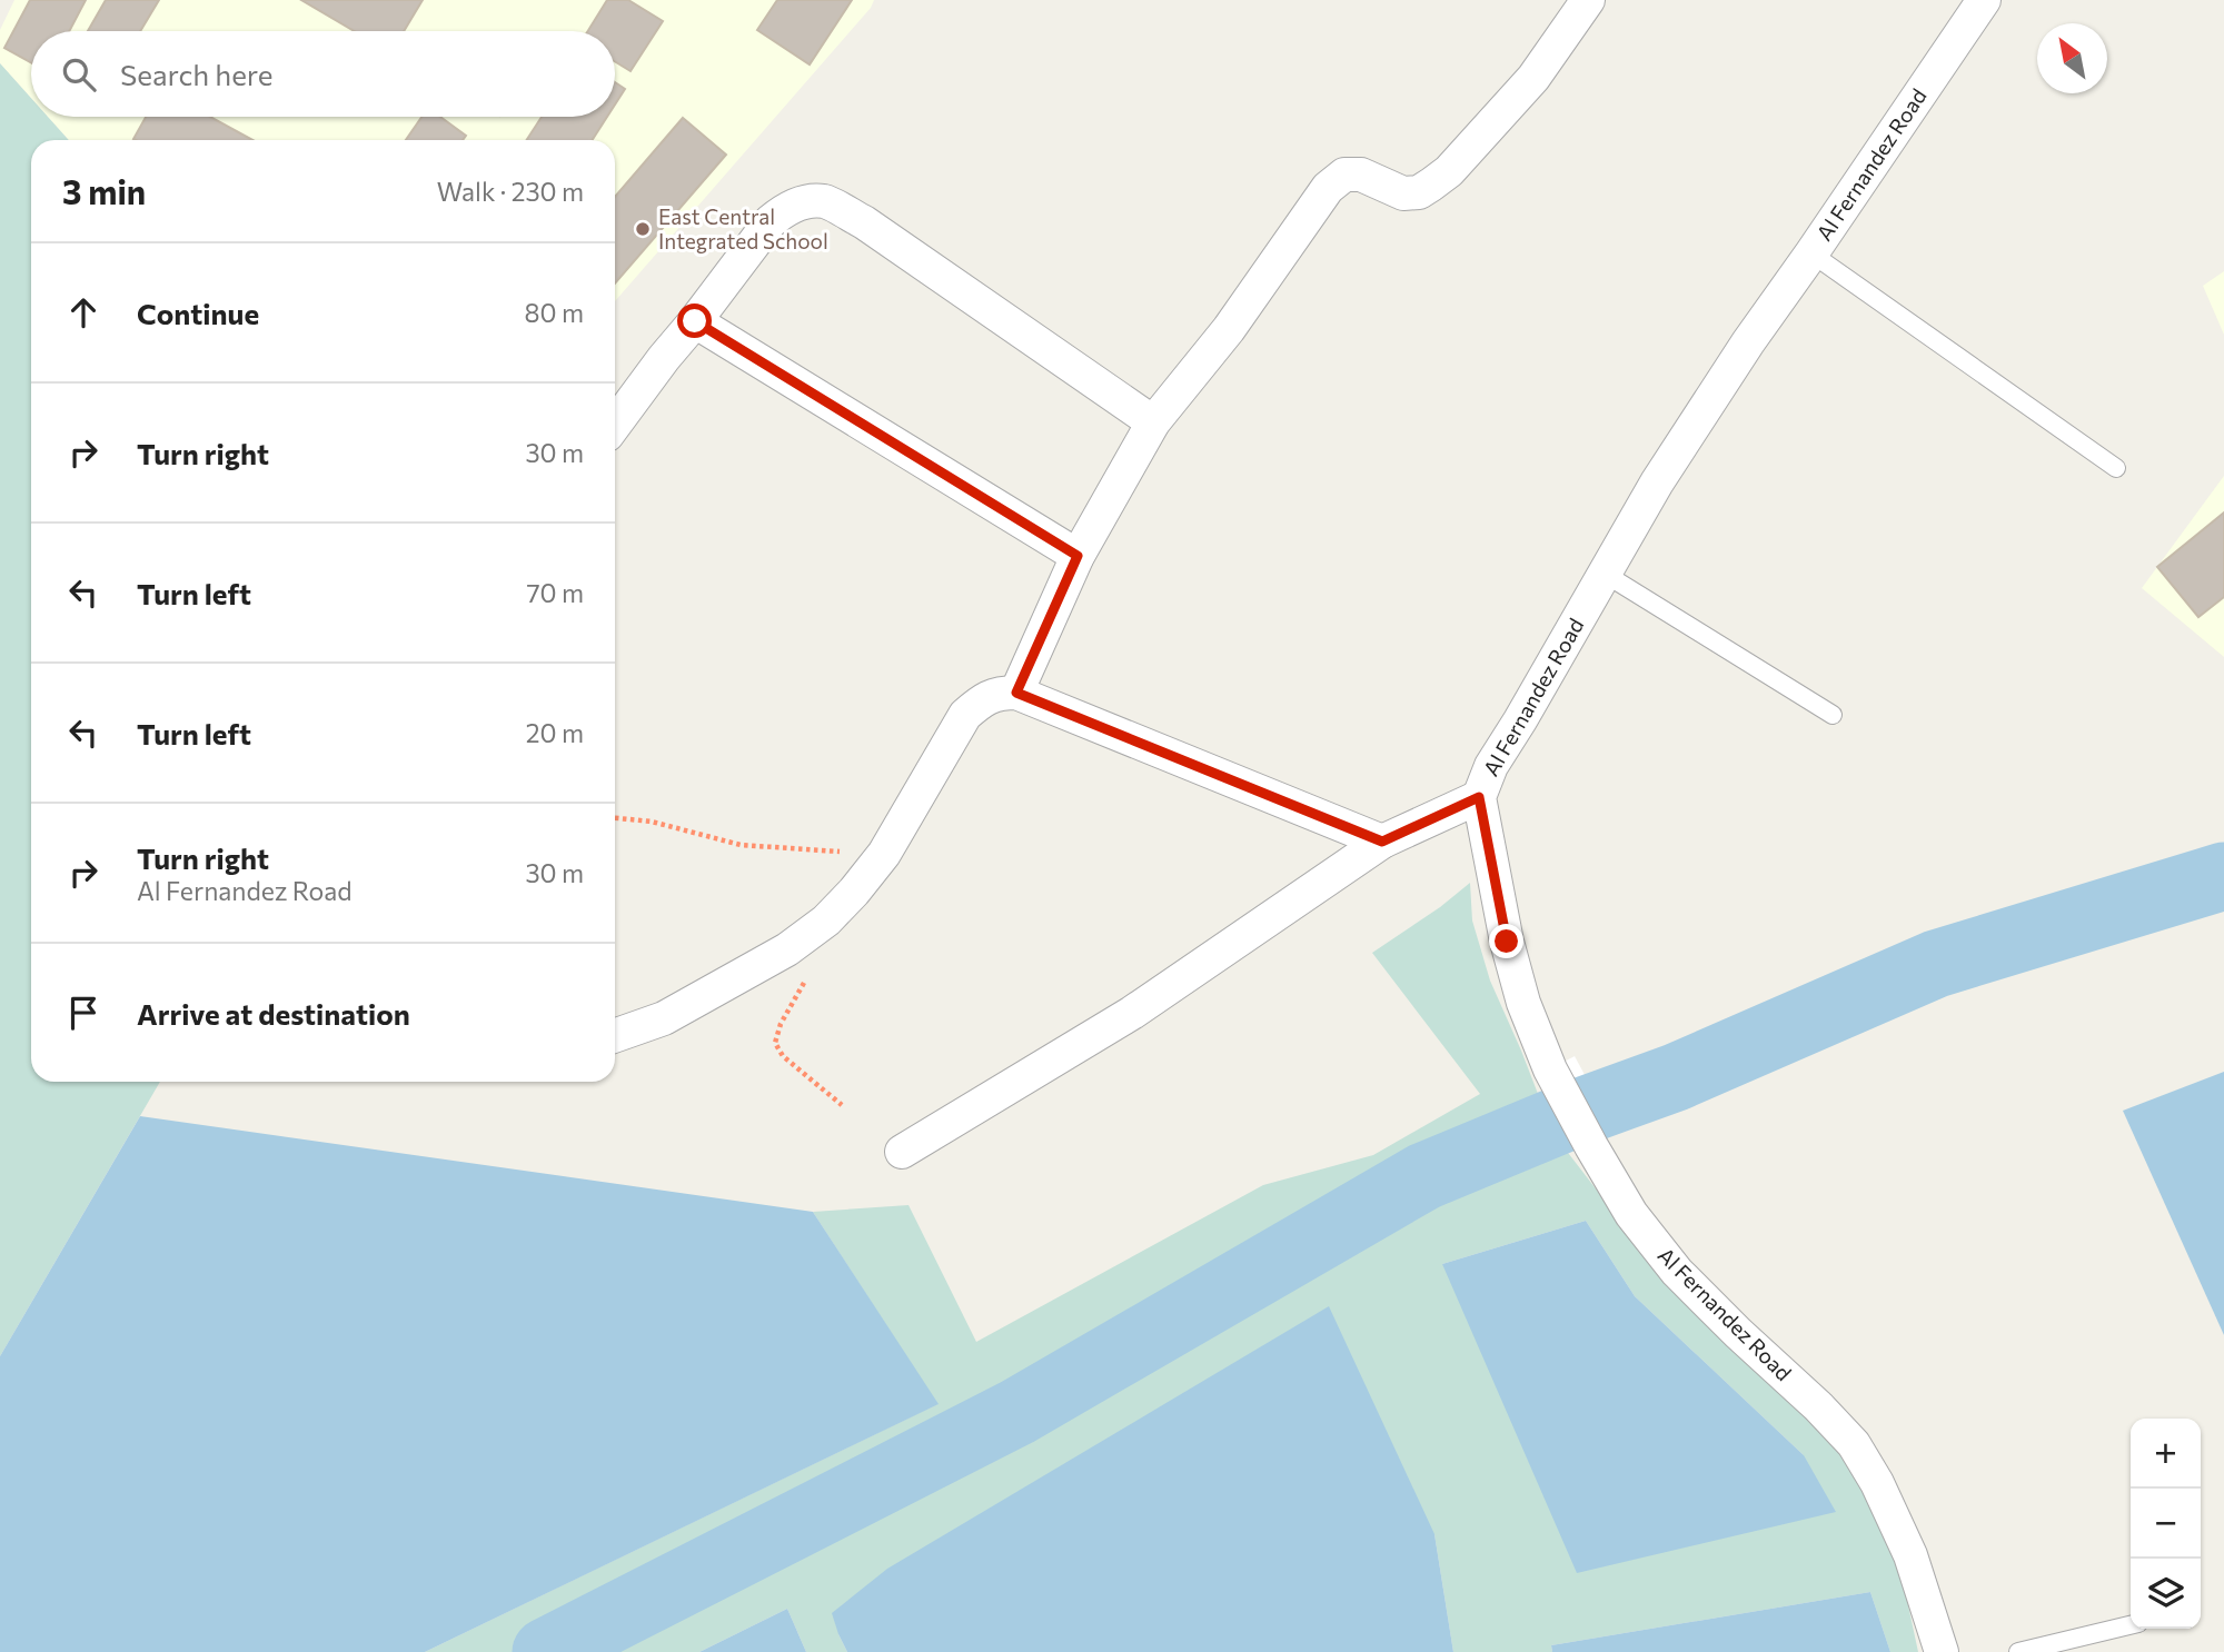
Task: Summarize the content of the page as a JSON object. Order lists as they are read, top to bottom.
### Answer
{
  "streets": {
    "street": ["Al Fernandez Road"]
  },
  "places": ["East Central Integrated School"],
  "north": "top left",
  "page": {
    "search": "Search here",
    "heading": ["3 min", "Walk · 230 m"],
    "list": [
      ["Continue", "80 m"],
      ["Turn right", "30 m"],
      ["Turn left", "70 m"],
      ["Turn left", "20 m"],
      ["Turn right", "Al Fernandez Road", "30 m"],
      "Arrive at destination"
    ],
    "map_buttons": ["+", "−"]
  }
}
